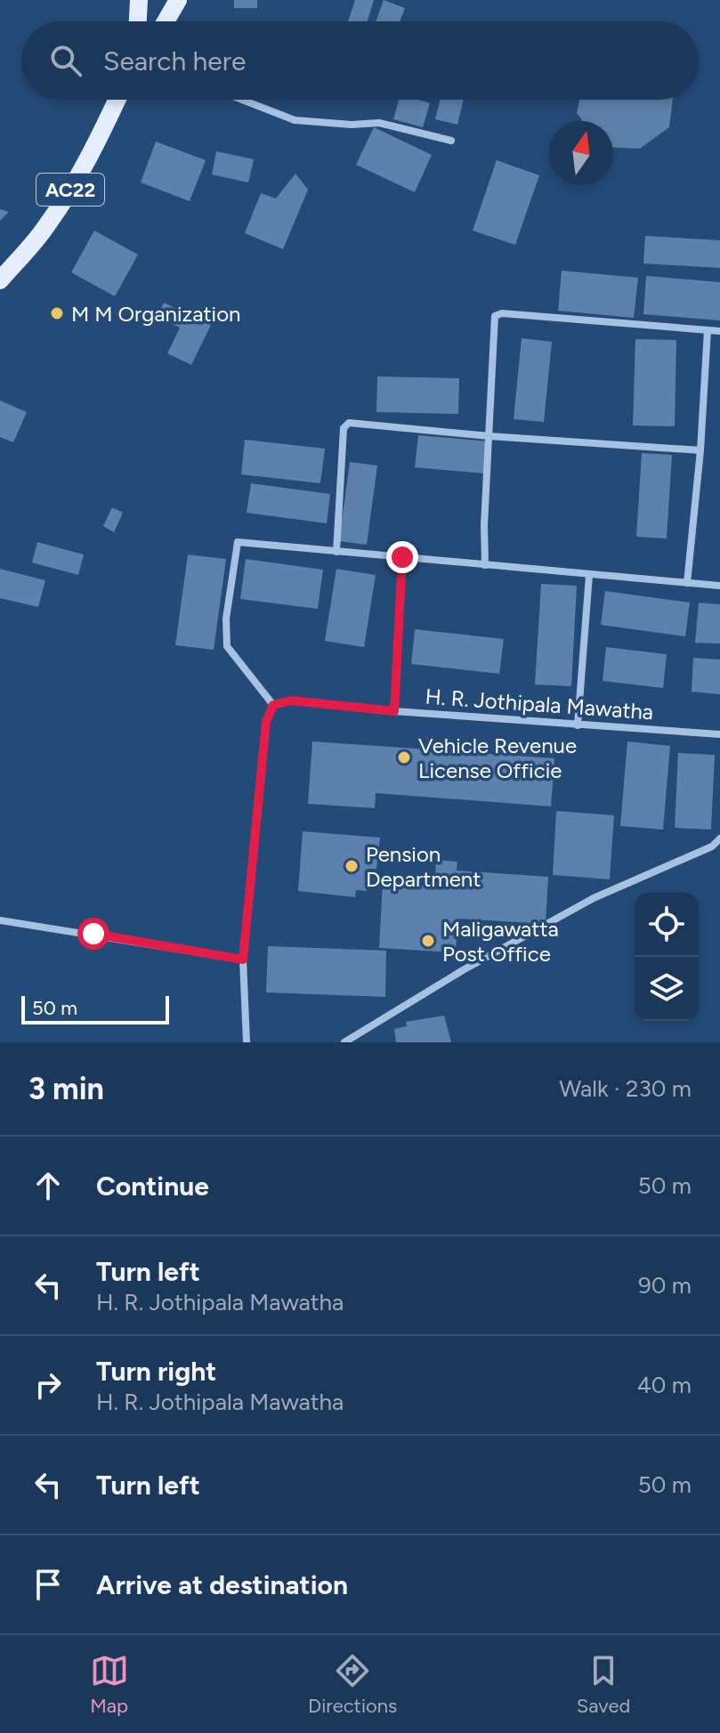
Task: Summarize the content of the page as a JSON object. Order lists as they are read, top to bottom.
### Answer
{
  "streets": {
    "main road": ["AC22"],
    "street": ["H. R. Jothipala Mawatha"]
  },
  "places": [
    "M M Organization",
    "Vehicle Revenue License Officie",
    "Pension Department",
    "Maligawatta Post Office"
  ],
  "scale_bar": "50 m",
  "north": "top",
  "page": {
    "search": "Search here",
    "scale": "50 m",
    "heading": ["3 min", "Walk · 230 m"],
    "list": [
      ["Continue", "50 m"],
      ["Turn left", "H. R. Jothipala Mawatha", "90 m"],
      ["Turn right", "H. R. Jothipala Mawatha", "40 m"],
      ["Turn left", "50 m"],
      "Arrive at destination"
    ],
    "nav": ["Map", "Directions", "Saved"]
  }
}
